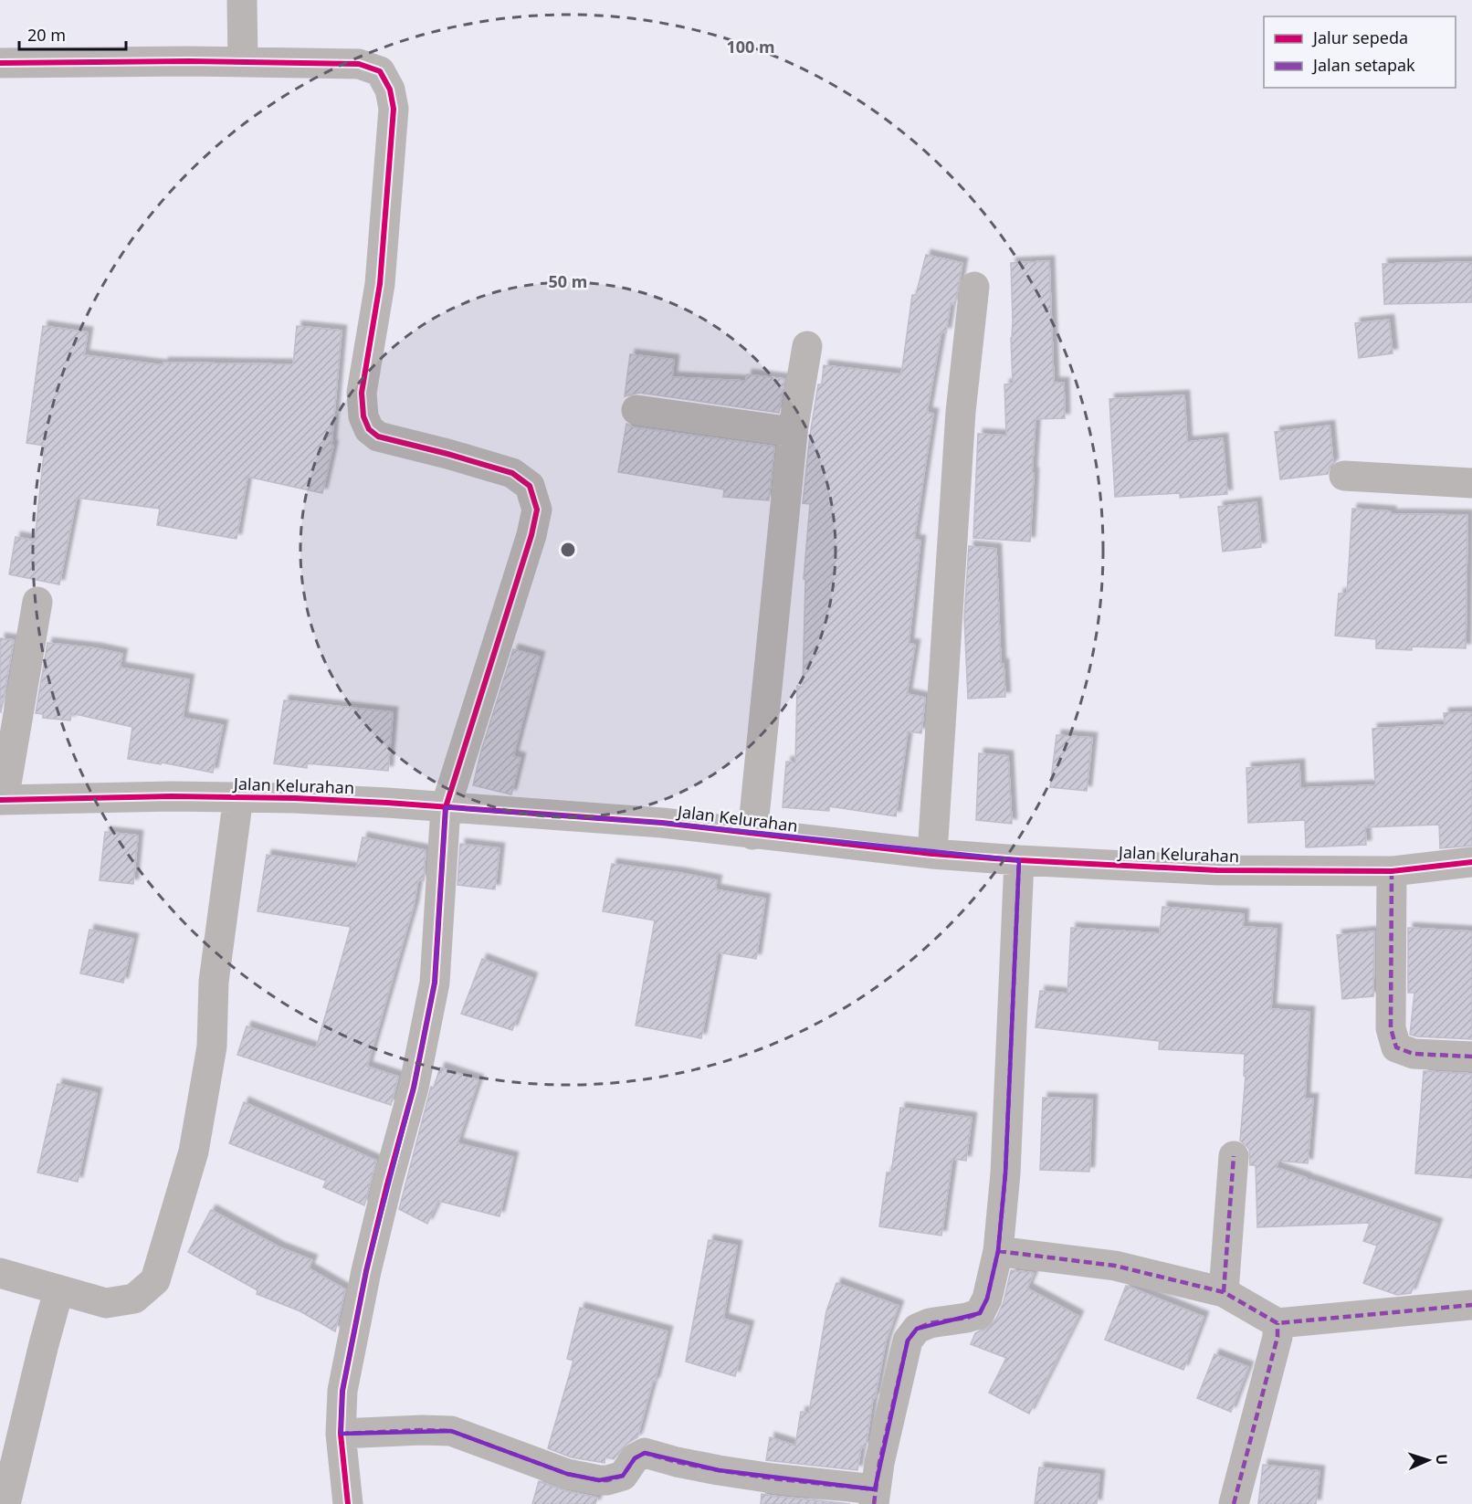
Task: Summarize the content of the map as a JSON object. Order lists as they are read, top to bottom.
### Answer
{
  "streets": {
    "street": ["Jalan Kelurahan"]
  },
  "legend": ["Jalur sepeda", "Jalan setapak"],
  "scale_bar": "20 m",
  "north": "right",
  "rings": ["100 m", "50 m"]
}
